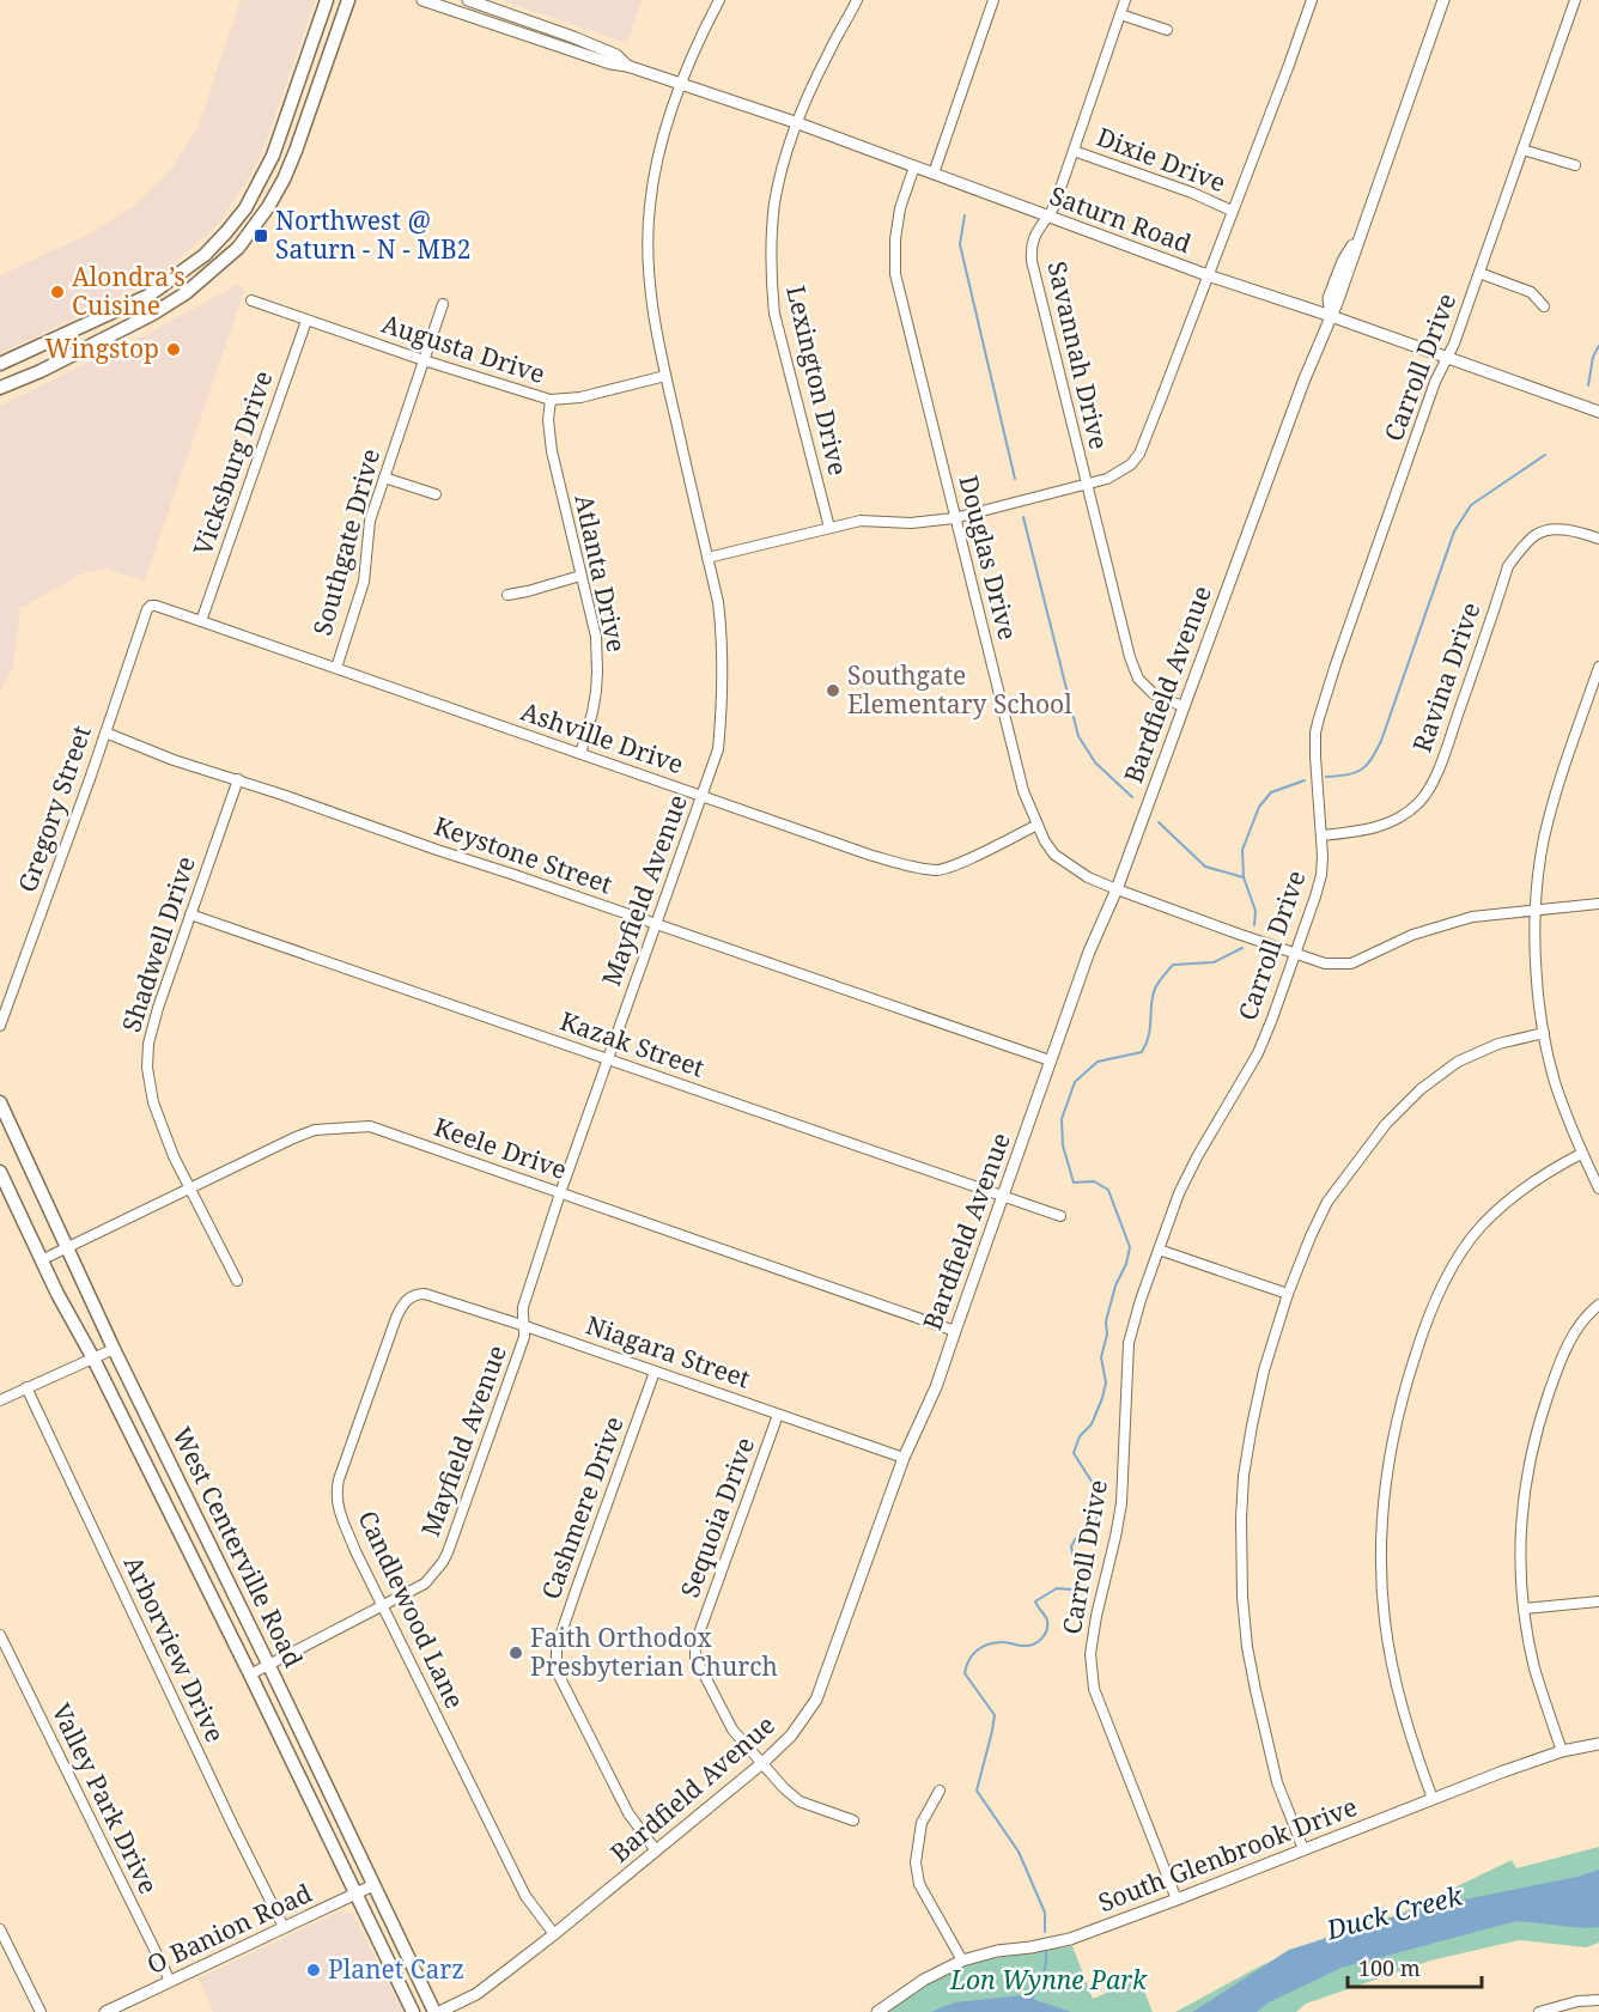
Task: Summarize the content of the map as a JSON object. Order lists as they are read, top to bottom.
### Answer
{
  "streets": {
    "main road": ["West Centerville Road"],
    "street": [
      "Dixie Drive",
      "Saturn Road",
      "Augusta Drive",
      "Savannah Drive",
      "Carroll Drive",
      "Lexington Drive",
      "Vicksburg Drive",
      "Southgate Drive",
      "Douglas Drive",
      "Atlanta Drive",
      "Ravina Drive",
      "Bardfield Avenue",
      "Ashville Drive",
      "Gregory Street",
      "Keystone Street",
      "Mayfield Avenue",
      "Shadwell Drive",
      "Kazak Street",
      "Keele Drive",
      "Niagara Street",
      "Cashmere Drive",
      "Sequoia Drive",
      "Candlewood Lane",
      "Arborview Drive",
      "Valley Park Drive",
      "South Glenbrook Drive",
      "O Banion Road"
    ]
  },
  "crossings": [
    ["Dixie Drive", "Savannah Drive"],
    ["Saturn Road", "Savannah Drive"],
    ["Saturn Road", "Carroll Drive"],
    ["Saturn Road", "Lexington Drive"],
    ["Saturn Road", "Douglas Drive"],
    ["Saturn Road", "Bardfield Avenue"],
    ["Saturn Road", "Mayfield Avenue"],
    ["Augusta Drive", "Vicksburg Drive"],
    ["Augusta Drive", "Southgate Drive"],
    ["Augusta Drive", "Atlanta Drive"],
    ["Augusta Drive", "Mayfield Avenue"],
    ["Savannah Drive", "Bardfield Avenue"],
    ["Carroll Drive", "Douglas Drive"],
    ["Carroll Drive", "Ravina Drive"],
    ["Carroll Drive", "South Glenbrook Drive"],
    ["Vicksburg Drive", "Ashville Drive"],
    ["Southgate Drive", "Ashville Drive"],
    ["Douglas Drive", "Bardfield Avenue"],
    ["Douglas Drive", "Ashville Drive"],
    ["Atlanta Drive", "Ashville Drive"],
    ["Bardfield Avenue", "Keystone Street"],
    ["Bardfield Avenue", "Kazak Street"],
    ["Bardfield Avenue", "Keele Drive"],
    ["Bardfield Avenue", "Niagara Street"],
    ["Bardfield Avenue", "Cashmere Drive"],
    ["Bardfield Avenue", "Sequoia Drive"],
    ["Bardfield Avenue", "West Centerville Road"],
    ["Bardfield Avenue", "Candlewood Lane"],
    ["Ashville Drive", "Gregory Street"],
    ["Ashville Drive", "Mayfield Avenue"],
    ["Gregory Street", "Keystone Street"],
    ["Keystone Street", "Mayfield Avenue"],
    ["Keystone Street", "Shadwell Drive"],
    ["Mayfield Avenue", "Kazak Street"],
    ["Mayfield Avenue", "Keele Drive"],
    ["Mayfield Avenue", "Niagara Street"],
    ["Mayfield Avenue", "West Centerville Road"],
    ["Mayfield Avenue", "Candlewood Lane"],
    ["Shadwell Drive", "Kazak Street"],
    ["Shadwell Drive", "Keele Drive"],
    ["Keele Drive", "West Centerville Road"],
    ["Niagara Street", "Cashmere Drive"],
    ["Niagara Street", "Sequoia Drive"],
    ["Niagara Street", "Candlewood Lane"],
    ["West Centerville Road", "O Banion Road"],
    ["Arborview Drive", "O Banion Road"],
    ["Valley Park Drive", "O Banion Road"]
  ],
  "water": ["Duck Creek"],
  "parks": ["Lon Wynne Park"],
  "places": {
    "transit": ["Northwest @ Saturn - N - MB2"],
    "other": [
      "Alondra’s Cuisine",
      "Wingstop",
      "Southgate Elementary School",
      "Faith Orthodox Presbyterian Church",
      "Planet Carz"
    ]
  },
  "scale_bar": "100 m"
}
